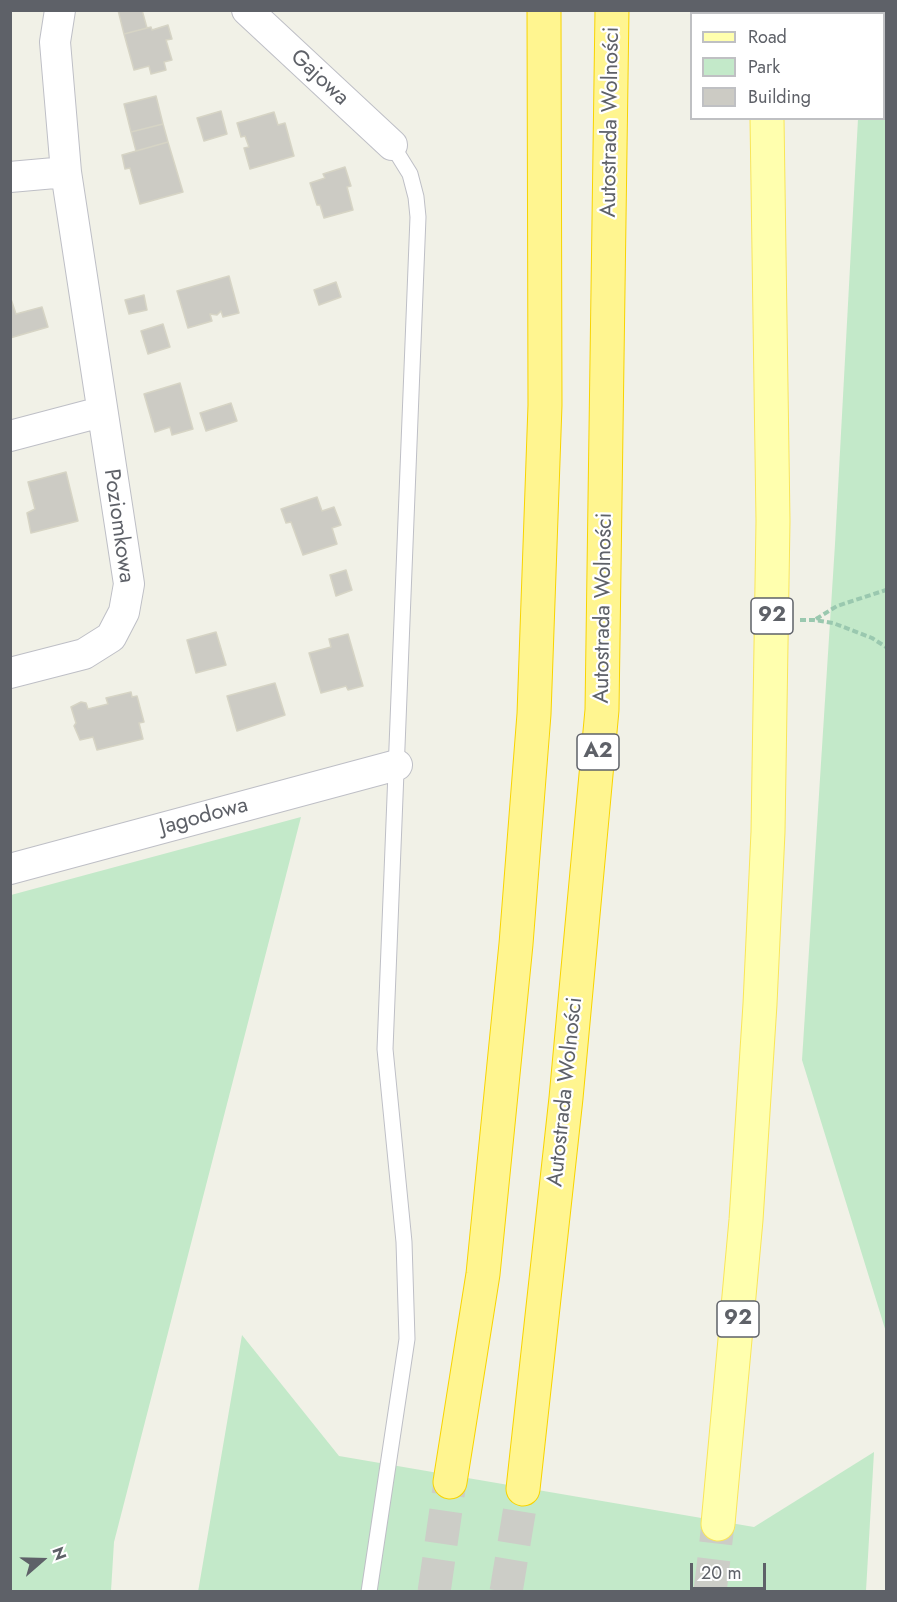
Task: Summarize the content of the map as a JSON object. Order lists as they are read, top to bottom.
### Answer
{
  "streets": {
    "highway": ["Autostrada Wolności", "A2"],
    "main road": ["92"],
    "street": ["Gajowa", "Poziomkowa", "Jagodowa"]
  },
  "legend": ["Road", "Park", "Building"],
  "scale_bar": "20 m",
  "north": "right"
}
